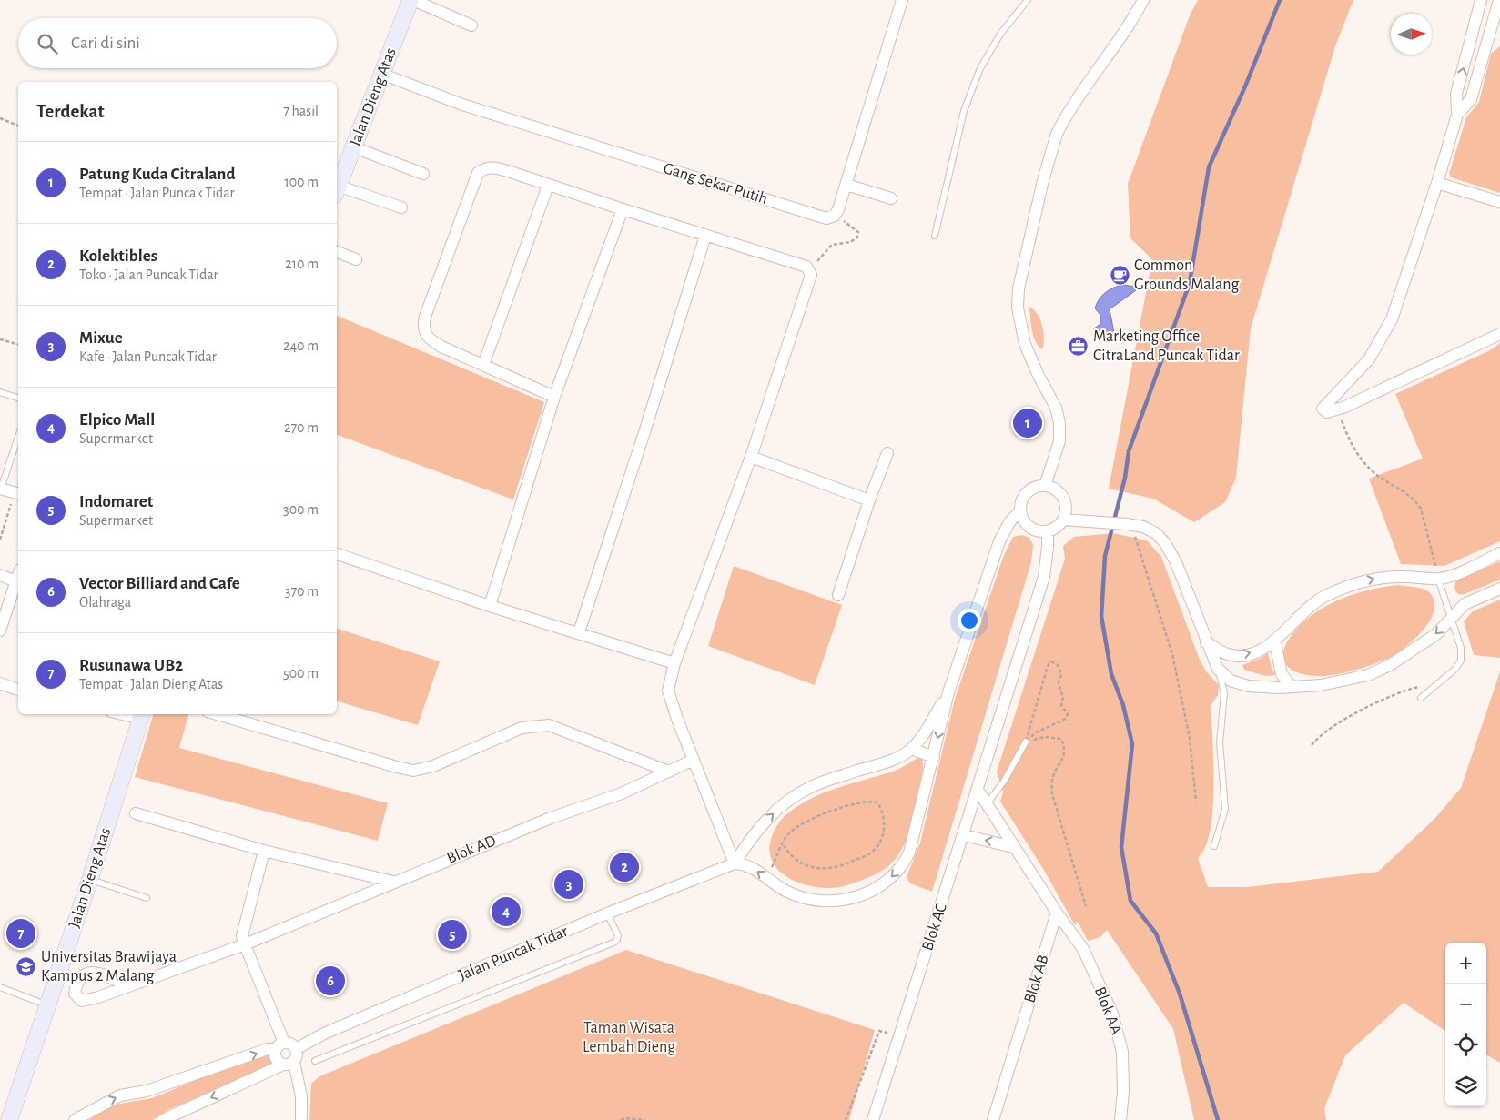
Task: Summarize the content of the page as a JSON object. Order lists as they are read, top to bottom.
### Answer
{
  "streets": {
    "street": [
      "Jalan Dieng Atas",
      "Gang Sekar Putih",
      "Blok AD",
      "Blok AC",
      "Jalan Puncak Tidar",
      "Blok AB",
      "Blok AA"
    ]
  },
  "crossings": [
    ["Jalan Dieng Atas", "Gang Sekar Putih"],
    ["Blok AB", "Blok AA"]
  ],
  "parks": ["Taman Wisata Lembah Dieng"],
  "places": {
    "cafe": ["Common Grounds Malang"],
    "office": ["Marketing Office CitraLand Puncak Tidar"],
    "school or university": ["Universitas Brawijaya Kampus 2 Malang"]
  },
  "north": "right",
  "page": {
    "search": "Cari di sini",
    "heading": ["Terdekat", "7 hasil"],
    "list": [
      {
        "mark": "1",
        "name": "Patung Kuda Citraland",
        "note": "Tempat · Jalan Puncak Tidar",
        "value": "100 m"
      },
      {
        "mark": "2",
        "name": "Kolektibles",
        "note": "Toko · Jalan Puncak Tidar",
        "value": "210 m"
      },
      {
        "mark": "3",
        "name": "Mixue",
        "note": "Kafe · Jalan Puncak Tidar",
        "value": "240 m"
      },
      {
        "mark": "4",
        "name": "Elpico Mall",
        "note": "Supermarket",
        "value": "270 m"
      },
      {
        "mark": "5",
        "name": "Indomaret",
        "note": "Supermarket",
        "value": "300 m"
      },
      {
        "mark": "6",
        "name": "Vector Billiard and Cafe",
        "note": "Olahraga",
        "value": "370 m"
      },
      {
        "mark": "7",
        "name": "Rusunawa UB2",
        "note": "Tempat · Jalan Dieng Atas",
        "value": "500 m"
      }
    ],
    "pins": [
      "1",
      "2",
      "3",
      "4",
      "7",
      "5",
      "6"
    ],
    "map_buttons": ["+", "−"]
  }
}
